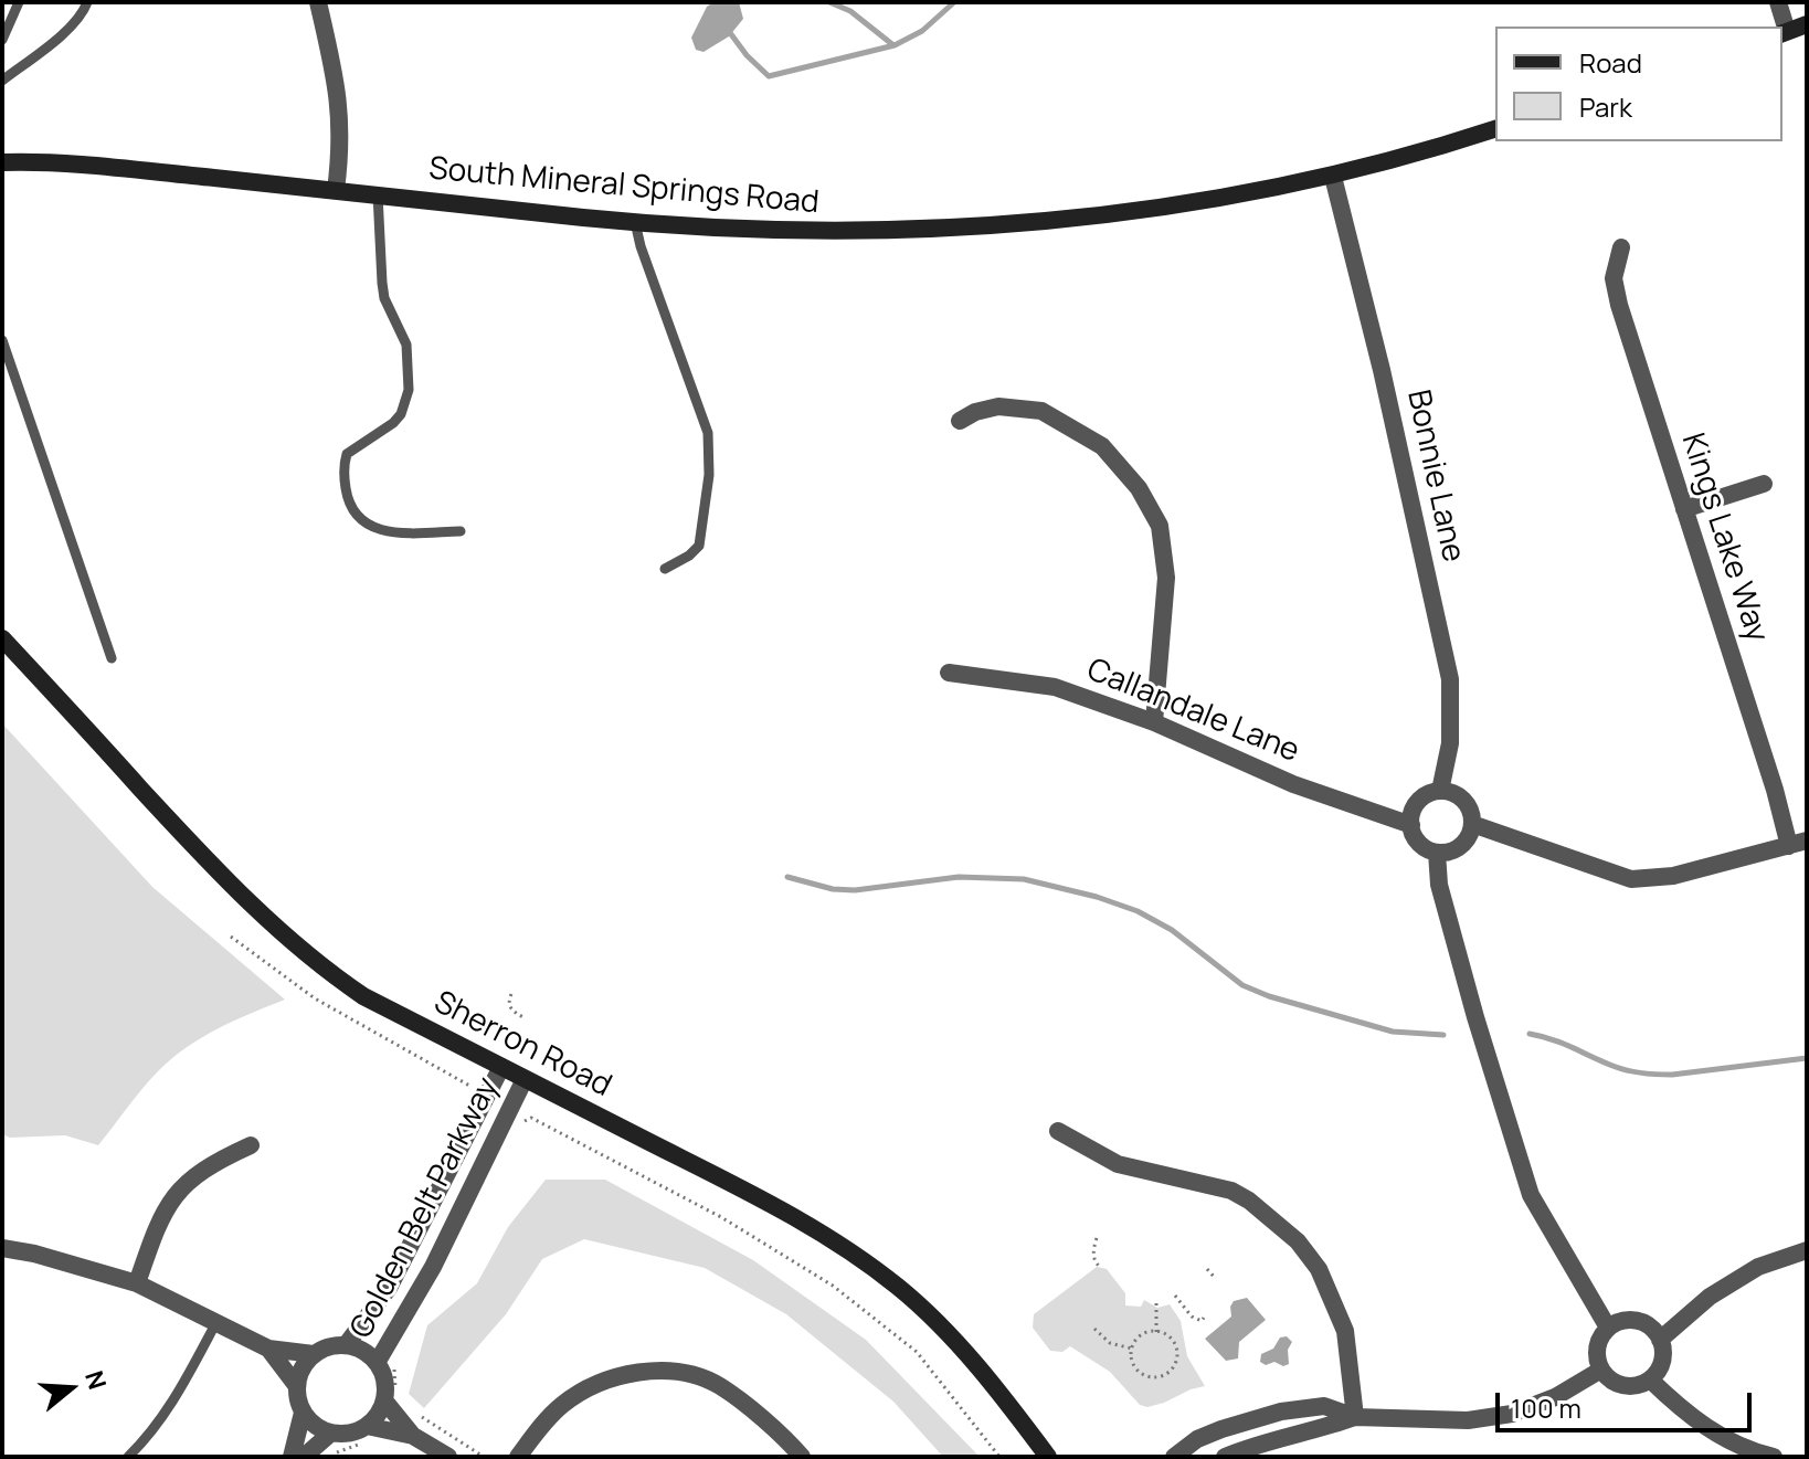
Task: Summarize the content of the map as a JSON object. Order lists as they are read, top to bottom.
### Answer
{
  "streets": {
    "street": [
      "South Mineral Springs Road",
      "Bonnie Lane",
      "Kings Lake Way",
      "Callandale Lane",
      "Sherron Road",
      "Golden Belt Parkway"
    ]
  },
  "crossings": [
    ["South Mineral Springs Road", "Bonnie Lane"],
    ["Bonnie Lane", "Callandale Lane"],
    ["Sherron Road", "Golden Belt Parkway"]
  ],
  "legend": ["Road", "Park"],
  "scale_bar": "100 m",
  "north": "right"
}
